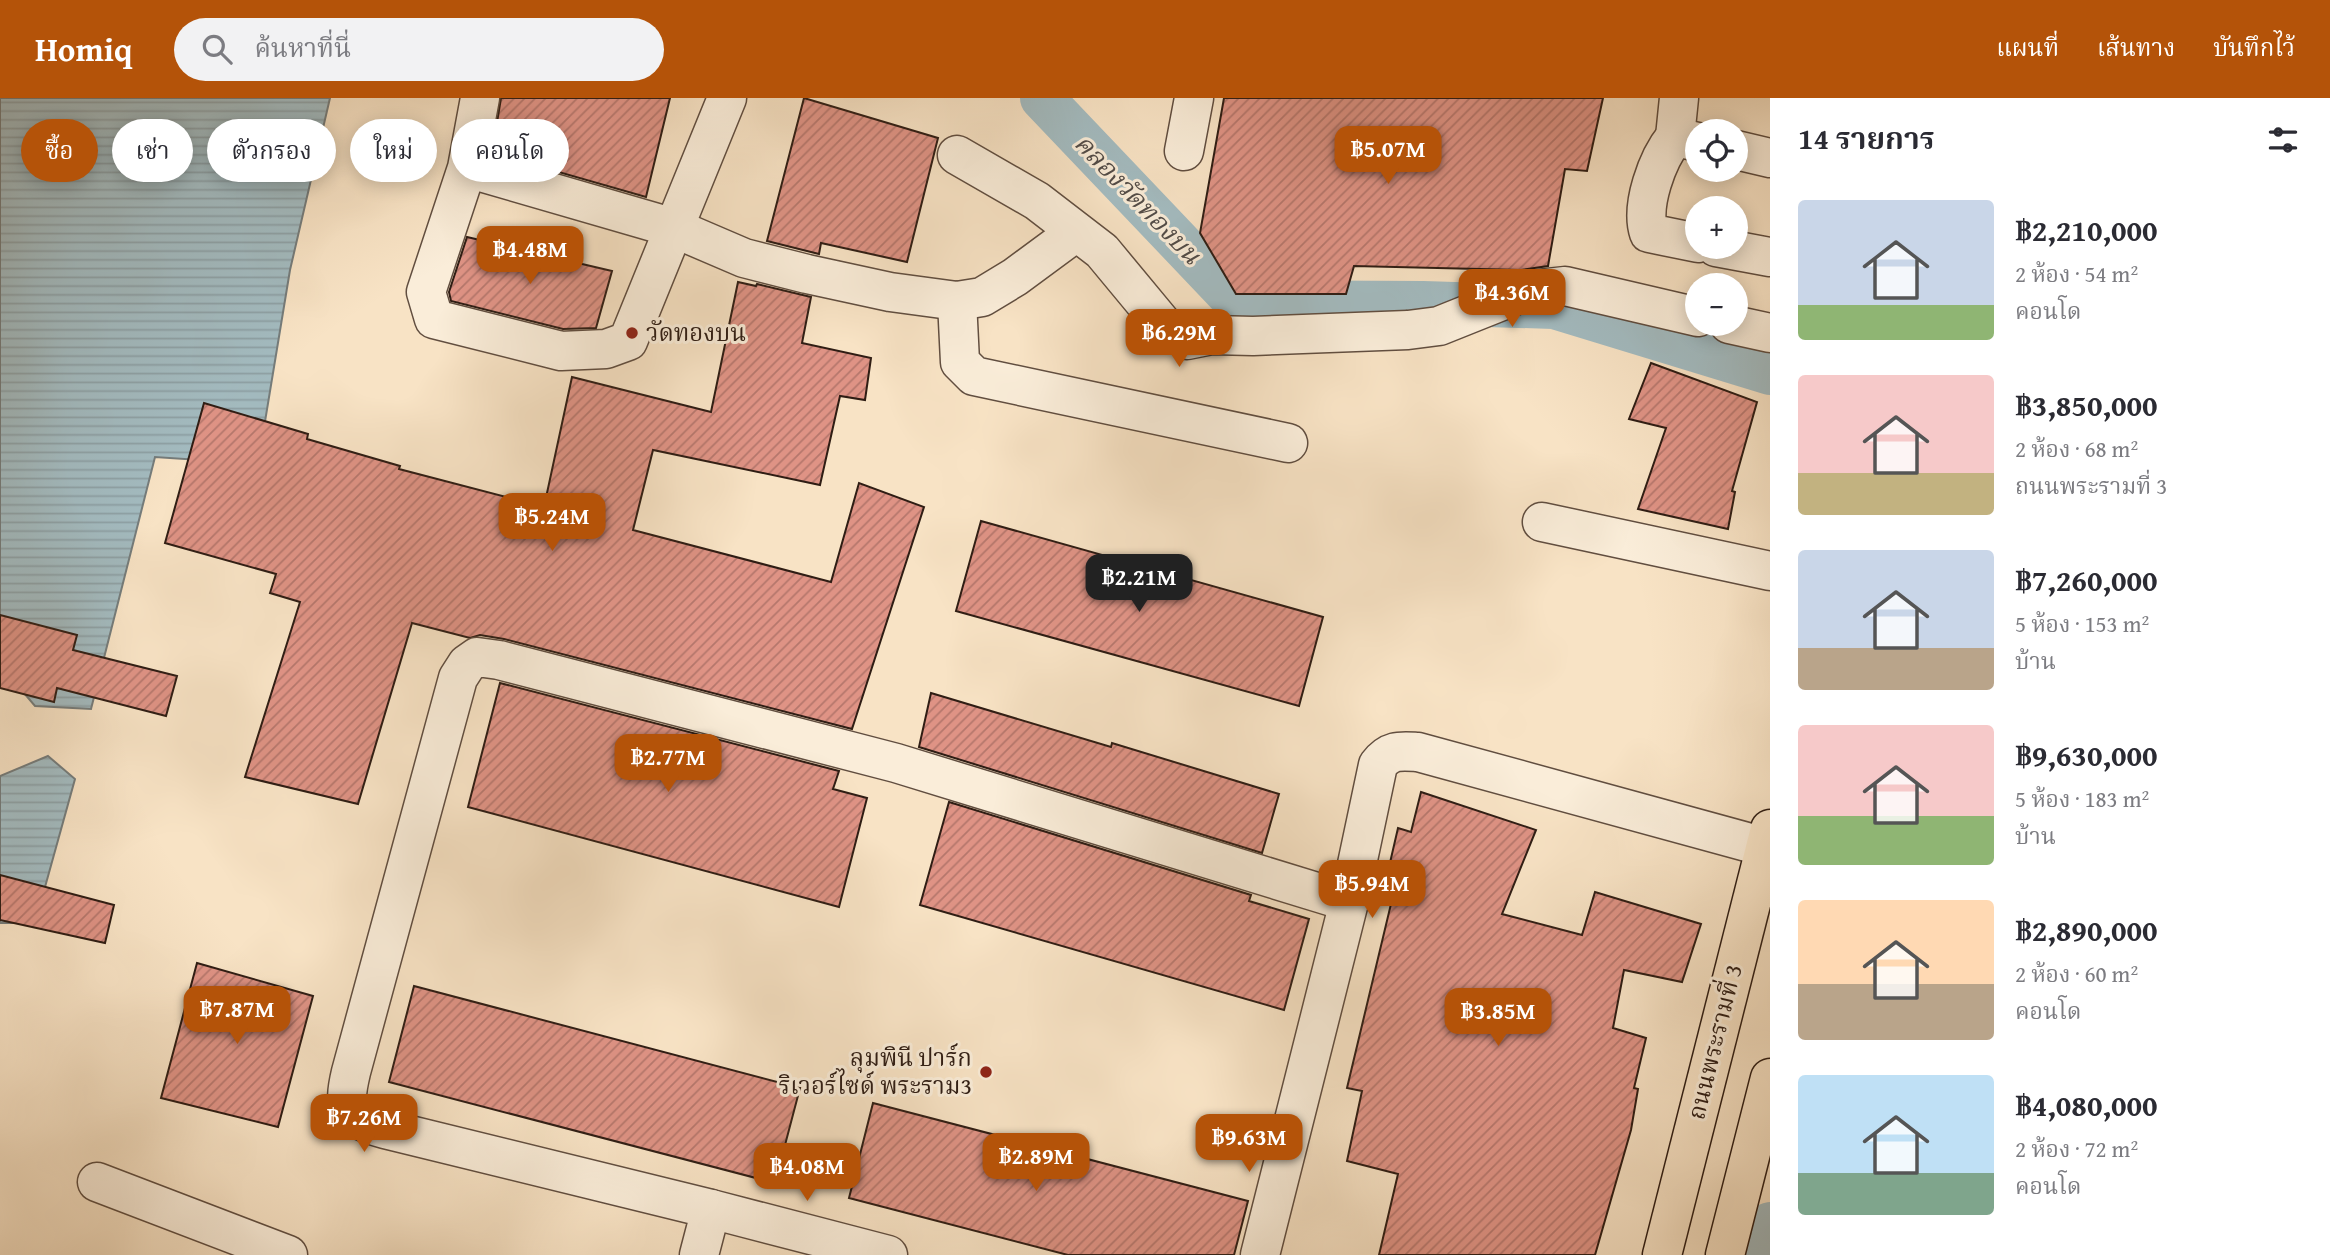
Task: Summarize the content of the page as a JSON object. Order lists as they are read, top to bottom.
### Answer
{
  "streets": {
    "main road": ["ถนนพระรามที่ 3"]
  },
  "water": ["คลองวัดทองบน"],
  "places": ["วัดทองบน", "ลุมพินี ปาร์ก ริเวอร์ไซด์ พระราม3"],
  "page": {
    "header": "Homiq",
    "search": "ค้นหาที่นี่",
    "nav": ["แผนที่", "เส้นทาง", "บันทึกไว้"],
    "heading": "14 รายการ",
    "map_buttons": ["+", "−"],
    "chip": [
      "ซื้อ",
      "เช่า",
      "ตัวกรอง",
      "ใหม่",
      "คอนโด"
    ],
    "price": [
      "฿5.07M",
      "฿4.48M",
      "฿4.36M",
      "฿6.29M",
      "฿5.24M",
      "฿2.21M",
      "฿2.77M",
      "฿5.94M",
      "฿7.87M",
      "฿3.85M",
      "฿7.26M",
      "฿9.63M",
      "฿2.89M",
      "฿4.08M"
    ],
    "list": [
      {
        "name": "฿2,210,000",
        "note": "2 ห้อง · 54 m² · คอนโด"
      },
      {
        "name": "฿3,850,000",
        "note": "2 ห้อง · 68 m² · ถนนพระรามที่ 3"
      },
      {
        "name": "฿7,260,000",
        "note": "5 ห้อง · 153 m² · บ้าน"
      },
      {
        "name": "฿9,630,000",
        "note": "5 ห้อง · 183 m² · บ้าน"
      },
      {
        "name": "฿2,890,000",
        "note": "2 ห้อง · 60 m² · คอนโด"
      },
      {
        "name": "฿4,080,000",
        "note": "2 ห้อง · 72 m² · คอนโด"
      }
    ]
  }
}
